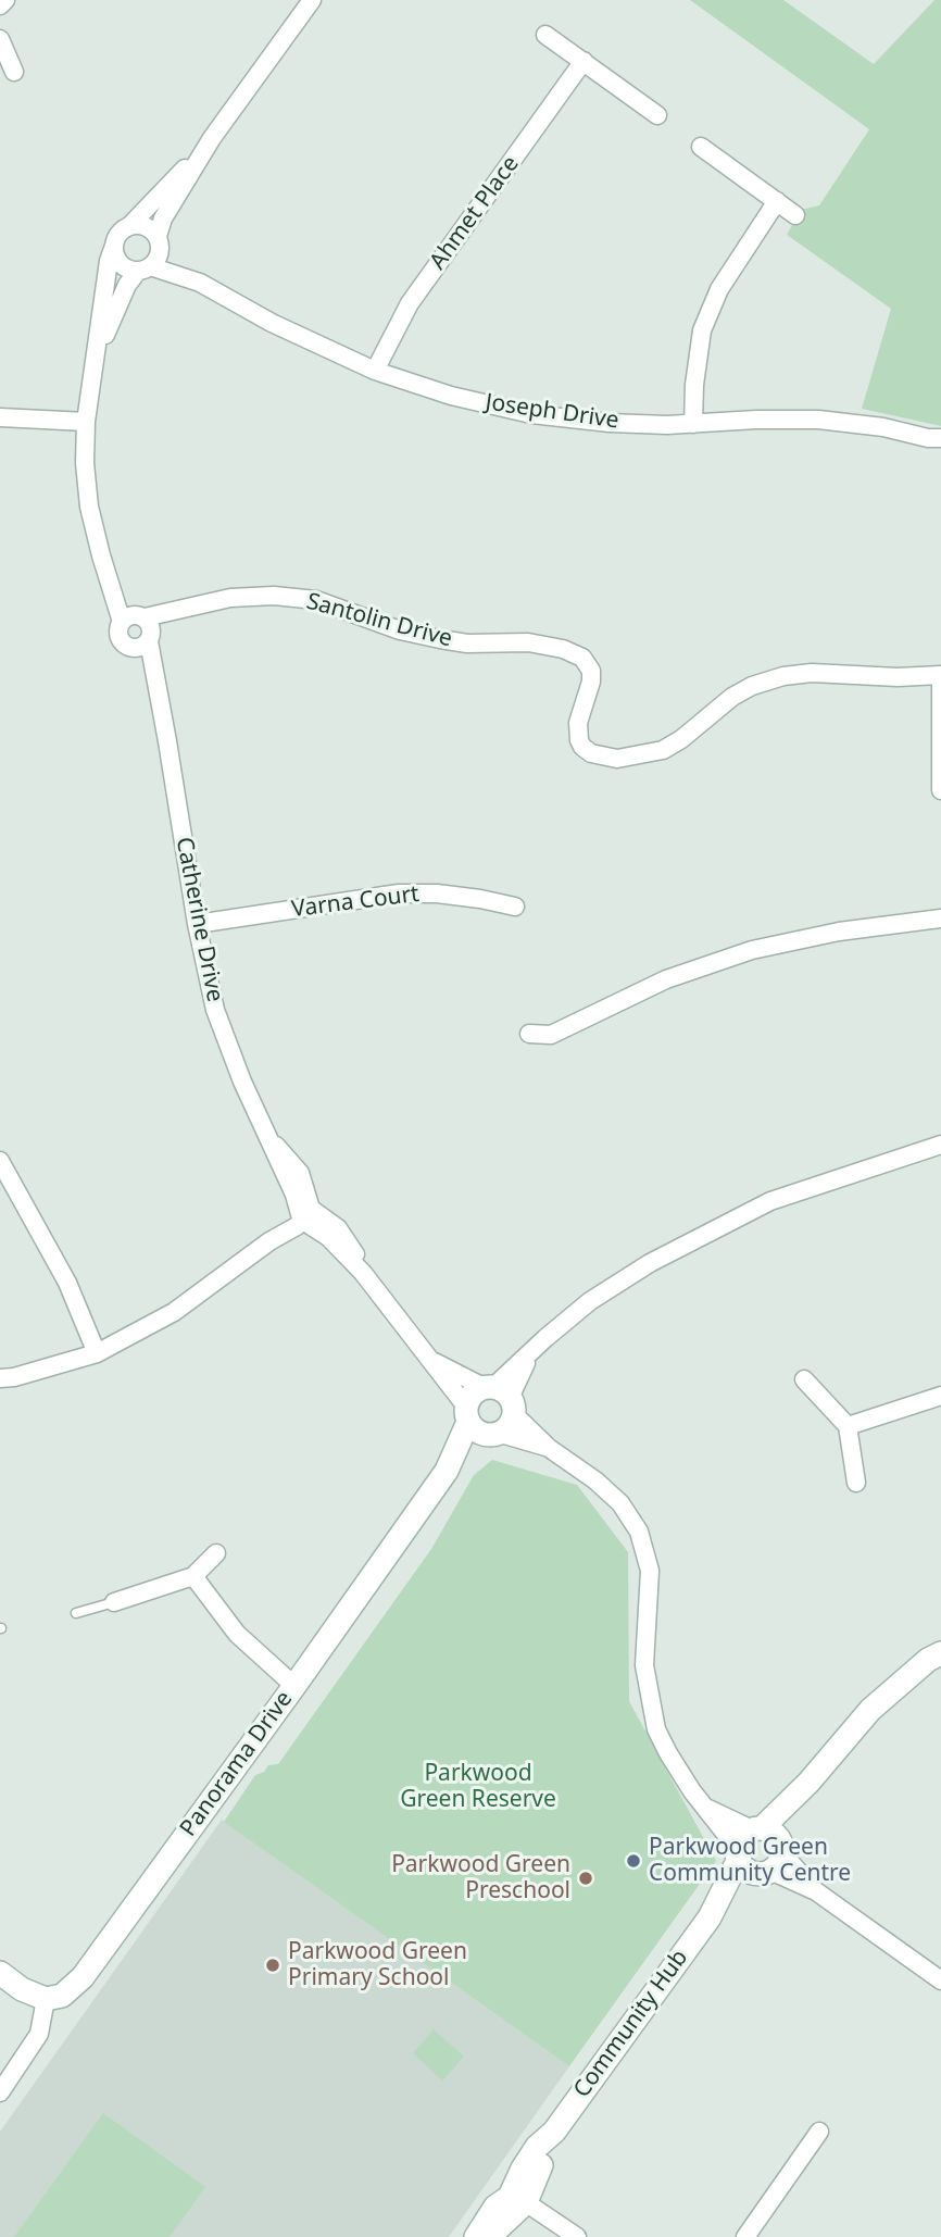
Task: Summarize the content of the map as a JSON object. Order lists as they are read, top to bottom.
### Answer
{
  "streets": {
    "street": [
      "Ahmet Place",
      "Joseph Drive",
      "Santolin Drive",
      "Varna Court",
      "Catherine Drive",
      "Panorama Drive",
      "Community Hub"
    ]
  },
  "crossings": [
    ["Ahmet Place", "Joseph Drive"],
    ["Joseph Drive", "Catherine Drive"],
    ["Santolin Drive", "Catherine Drive"],
    ["Varna Court", "Catherine Drive"]
  ],
  "parks": ["Parkwood Green Reserve"],
  "places": ["Parkwood Green Community Centre", "Parkwood Green Preschool", "Parkwood Green Primary School"]
}
